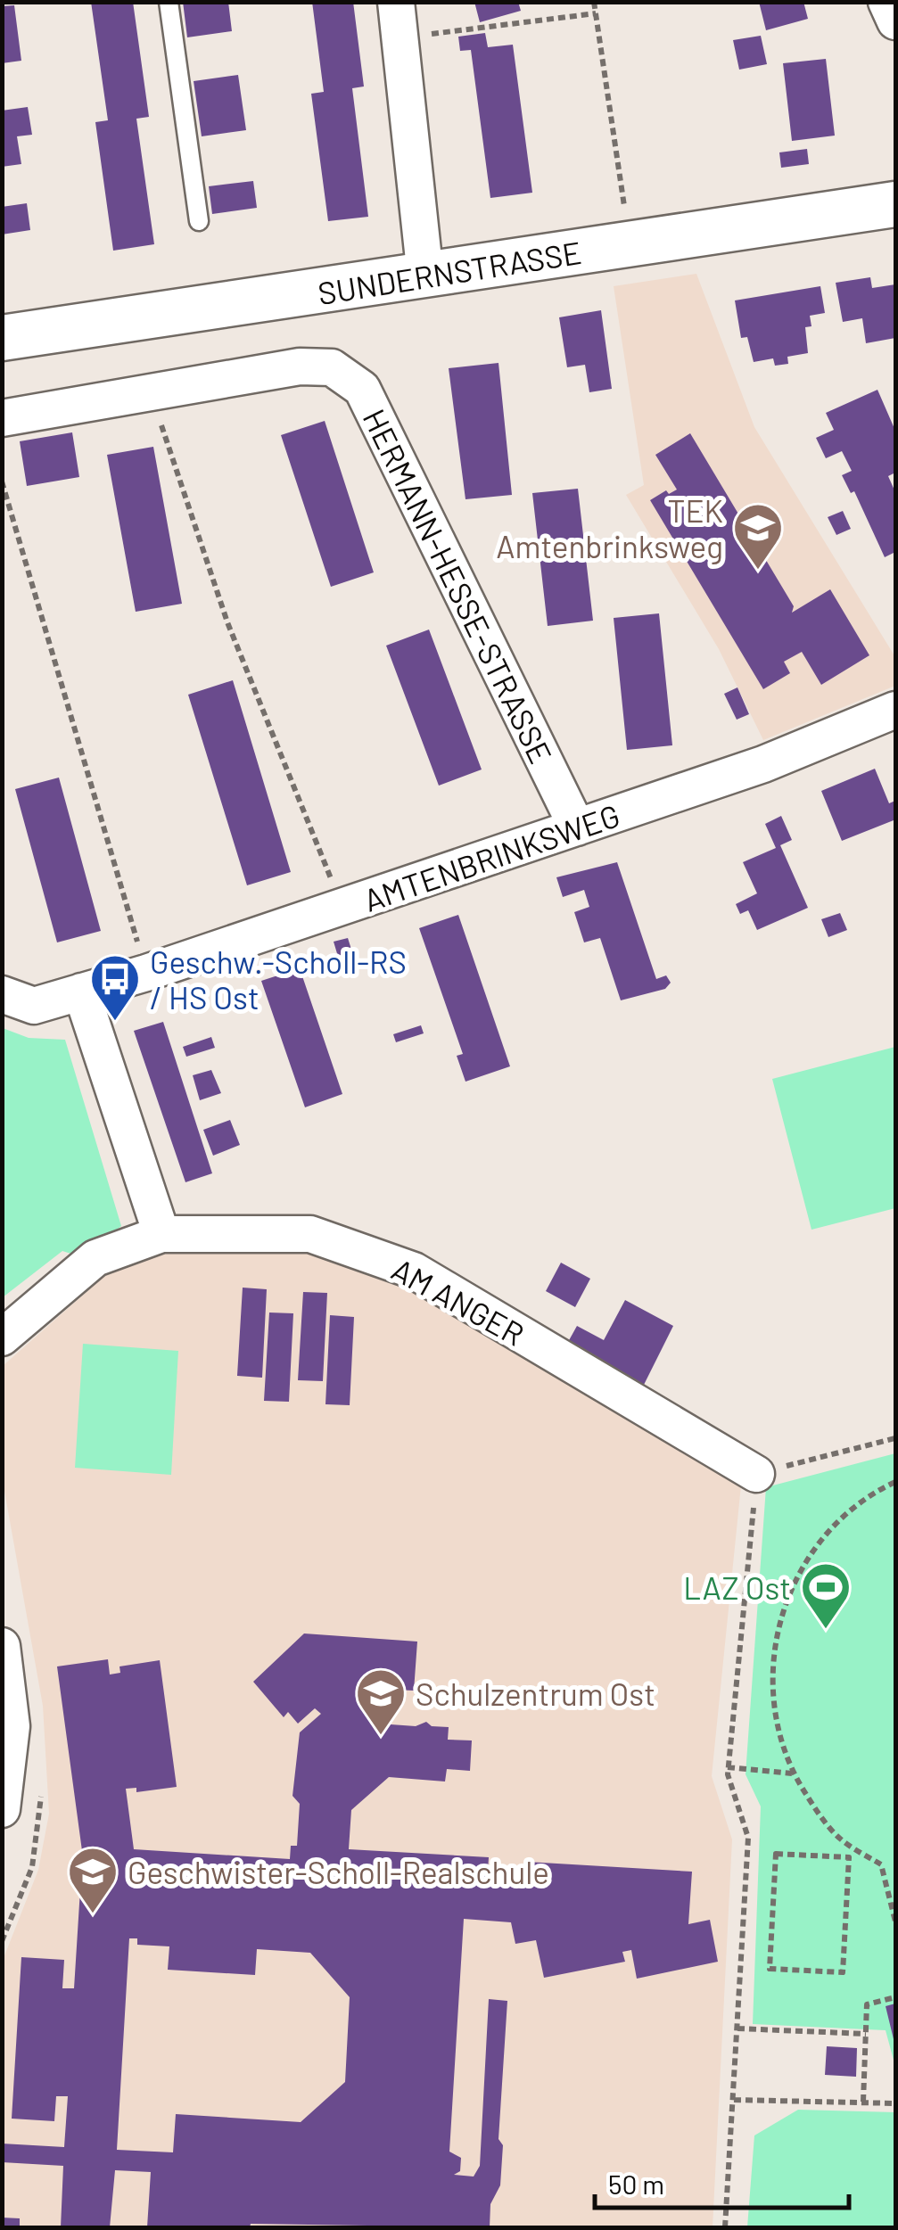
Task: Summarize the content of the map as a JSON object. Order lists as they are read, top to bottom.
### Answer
{
  "streets": {
    "street": [
      "SUNDERNSTRASSE",
      "HERMANN-HESSE-STRASSE",
      "AMTENBRINKSWEG",
      "AM ANGER"
    ]
  },
  "crossings": [
    ["HERMANN-HESSE-STRASSE", "AMTENBRINKSWEG"]
  ],
  "places": {
    "school or university": ["TEK Amtenbrinksweg", "Schulzentrum Ost", "Geschwister-Scholl-Realschule"],
    "bus stop": ["Geschw.-Scholl-RS / HS Ost"],
    "sports": ["LAZ Ost"]
  },
  "scale_bar": "50 m"
}
